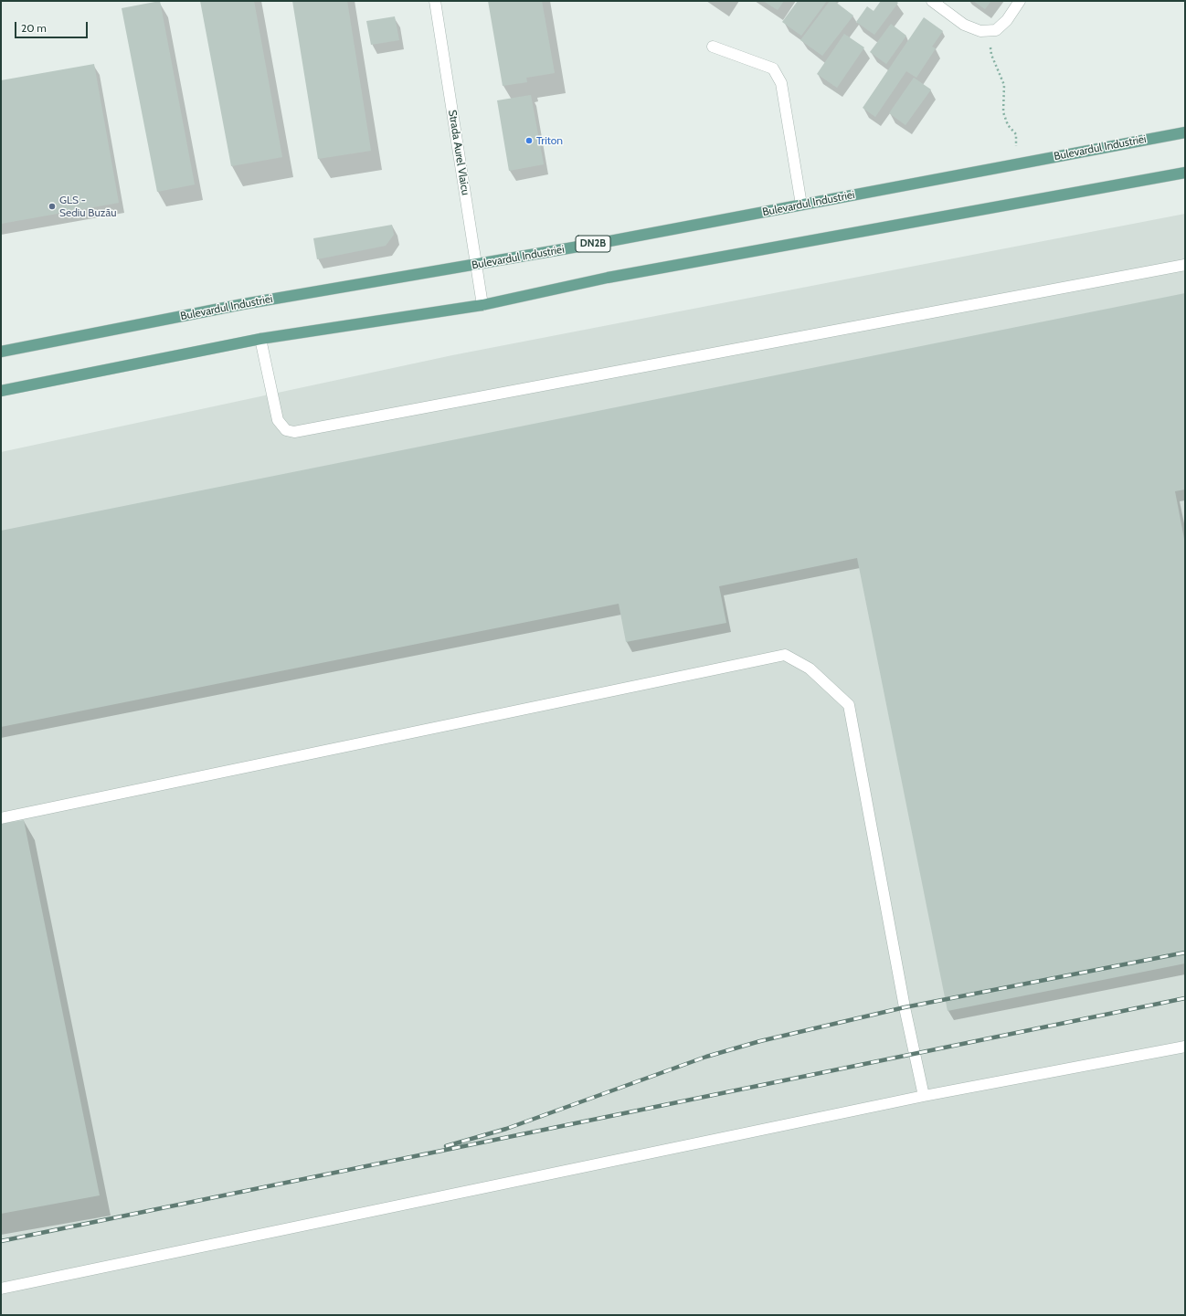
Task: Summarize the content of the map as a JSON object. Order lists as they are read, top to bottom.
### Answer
{
  "streets": {
    "main road": ["Bulevardul Industriei", "DN2B"],
    "street": ["Strada Aurel Vlaicu"]
  },
  "crossings": [
    ["Bulevardul Industriei", "Strada Aurel Vlaicu"]
  ],
  "places": ["Triton", "GLS - Sediu Buzău"],
  "scale_bar": "20 m"
}
